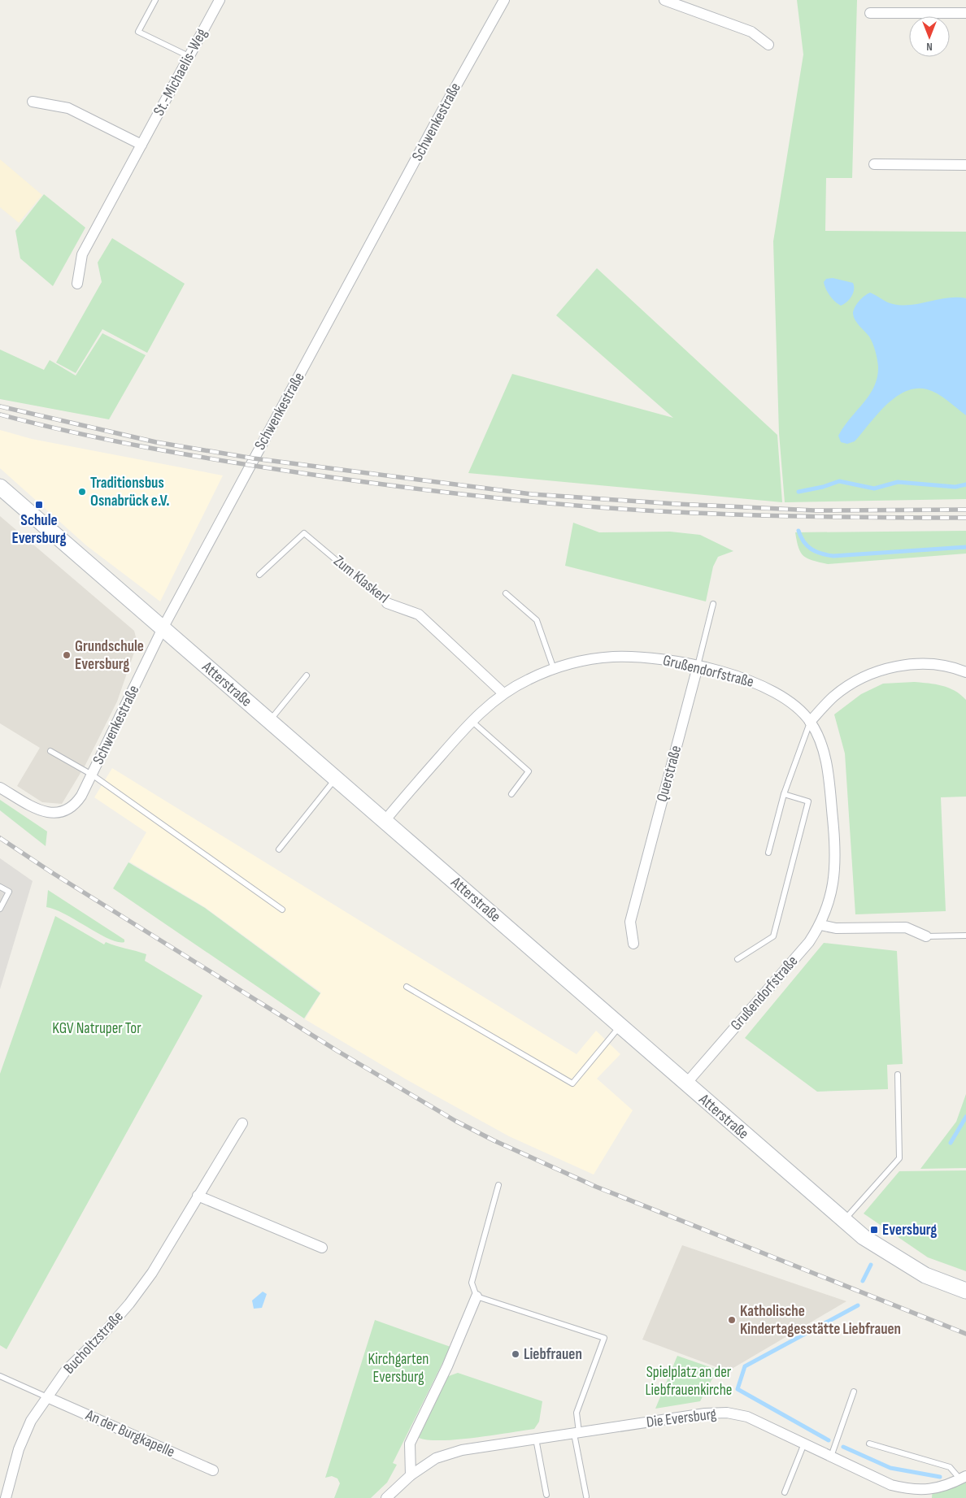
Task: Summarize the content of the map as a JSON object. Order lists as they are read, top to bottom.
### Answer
{
  "streets": {
    "street": [
      "St.-Michaelis-Weg",
      "Schwenkestraße",
      "Zum Klaskerl",
      "Grußendorfstraße",
      "Atterstraße",
      "Querstraße",
      "Bucholtzstraße",
      "Die Eversburg",
      "An der Burgkapelle"
    ]
  },
  "crossings": [
    ["Schwenkestraße", "Atterstraße"],
    ["Zum Klaskerl", "Grußendorfstraße"],
    ["Grußendorfstraße", "Atterstraße"],
    ["Grußendorfstraße", "Querstraße"],
    ["Bucholtzstraße", "An der Burgkapelle"]
  ],
  "parks": ["KGV Natruper Tor", "Kirchgarten Eversburg", "Spielplatz an der Liebfrauenkirche"],
  "places": {
    "other": [
      "Traditionsbus Osnabrück e.V.",
      "Grundschule Eversburg",
      "Katholische Kindertagesstätte Liebfrauen",
      "Liebfrauen"
    ],
    "transit": ["Schule Eversburg", "Eversburg"]
  },
  "north": "bottom"
}
